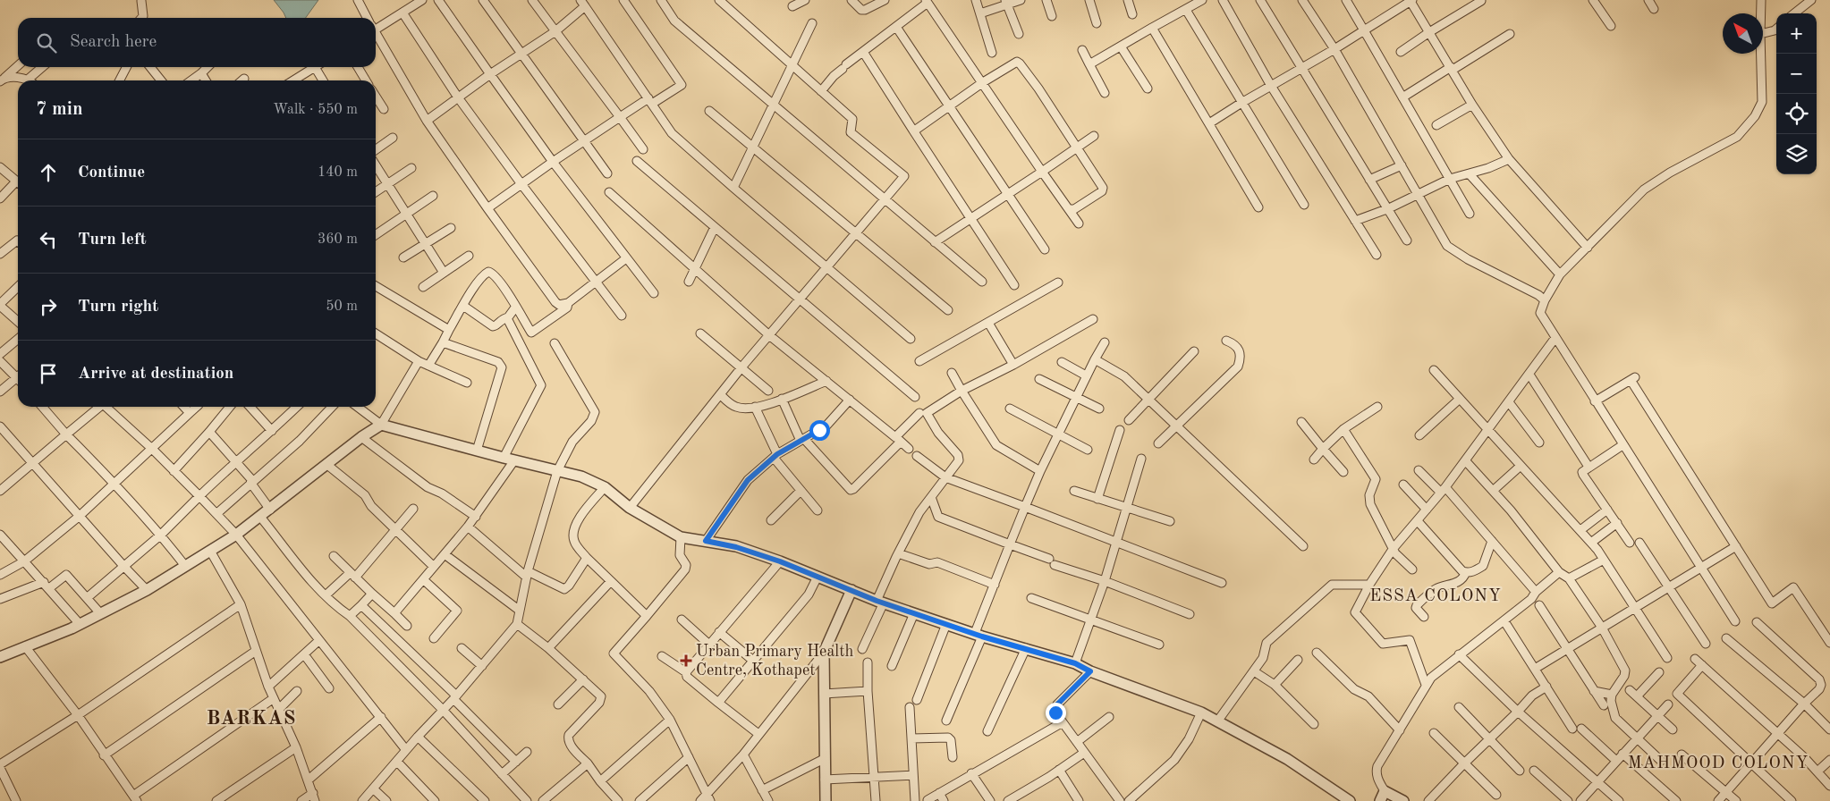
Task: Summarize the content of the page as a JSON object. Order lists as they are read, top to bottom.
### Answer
{
  "districts": ["ESSA COLONY", "BARKAS", "MAHMOOD COLONY"],
  "places": {
    "health": ["Urban Primary Health Centre, Kothapet"]
  },
  "north": "top left",
  "page": {
    "map_buttons": ["+", "−"],
    "search": "Search here",
    "heading": ["7 min", "Walk · 550 m"],
    "list": [
      ["Continue", "140 m"],
      ["Turn left", "360 m"],
      ["Turn right", "50 m"],
      "Arrive at destination"
    ]
  }
}
